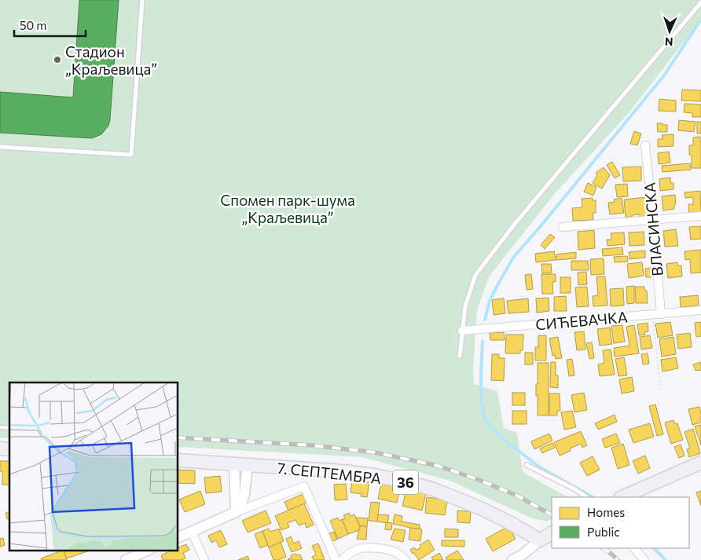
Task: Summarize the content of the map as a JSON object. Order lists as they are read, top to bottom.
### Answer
{
  "streets": {
    "main road": ["7. СЕПТЕМБРА", "36"],
    "street": ["ВЛАСИНСКА", "СИЋЕВАЧКА"]
  },
  "crossings": [
    ["ВЛАСИНСКА", "СИЋЕВАЧКА"]
  ],
  "parks": ["Спомен парк-шума „Краљевица”"],
  "places": ["Стадион „Краљевица”"],
  "legend": ["Homes", "Public"],
  "scale_bar": "50 m",
  "north": "bottom"
}
